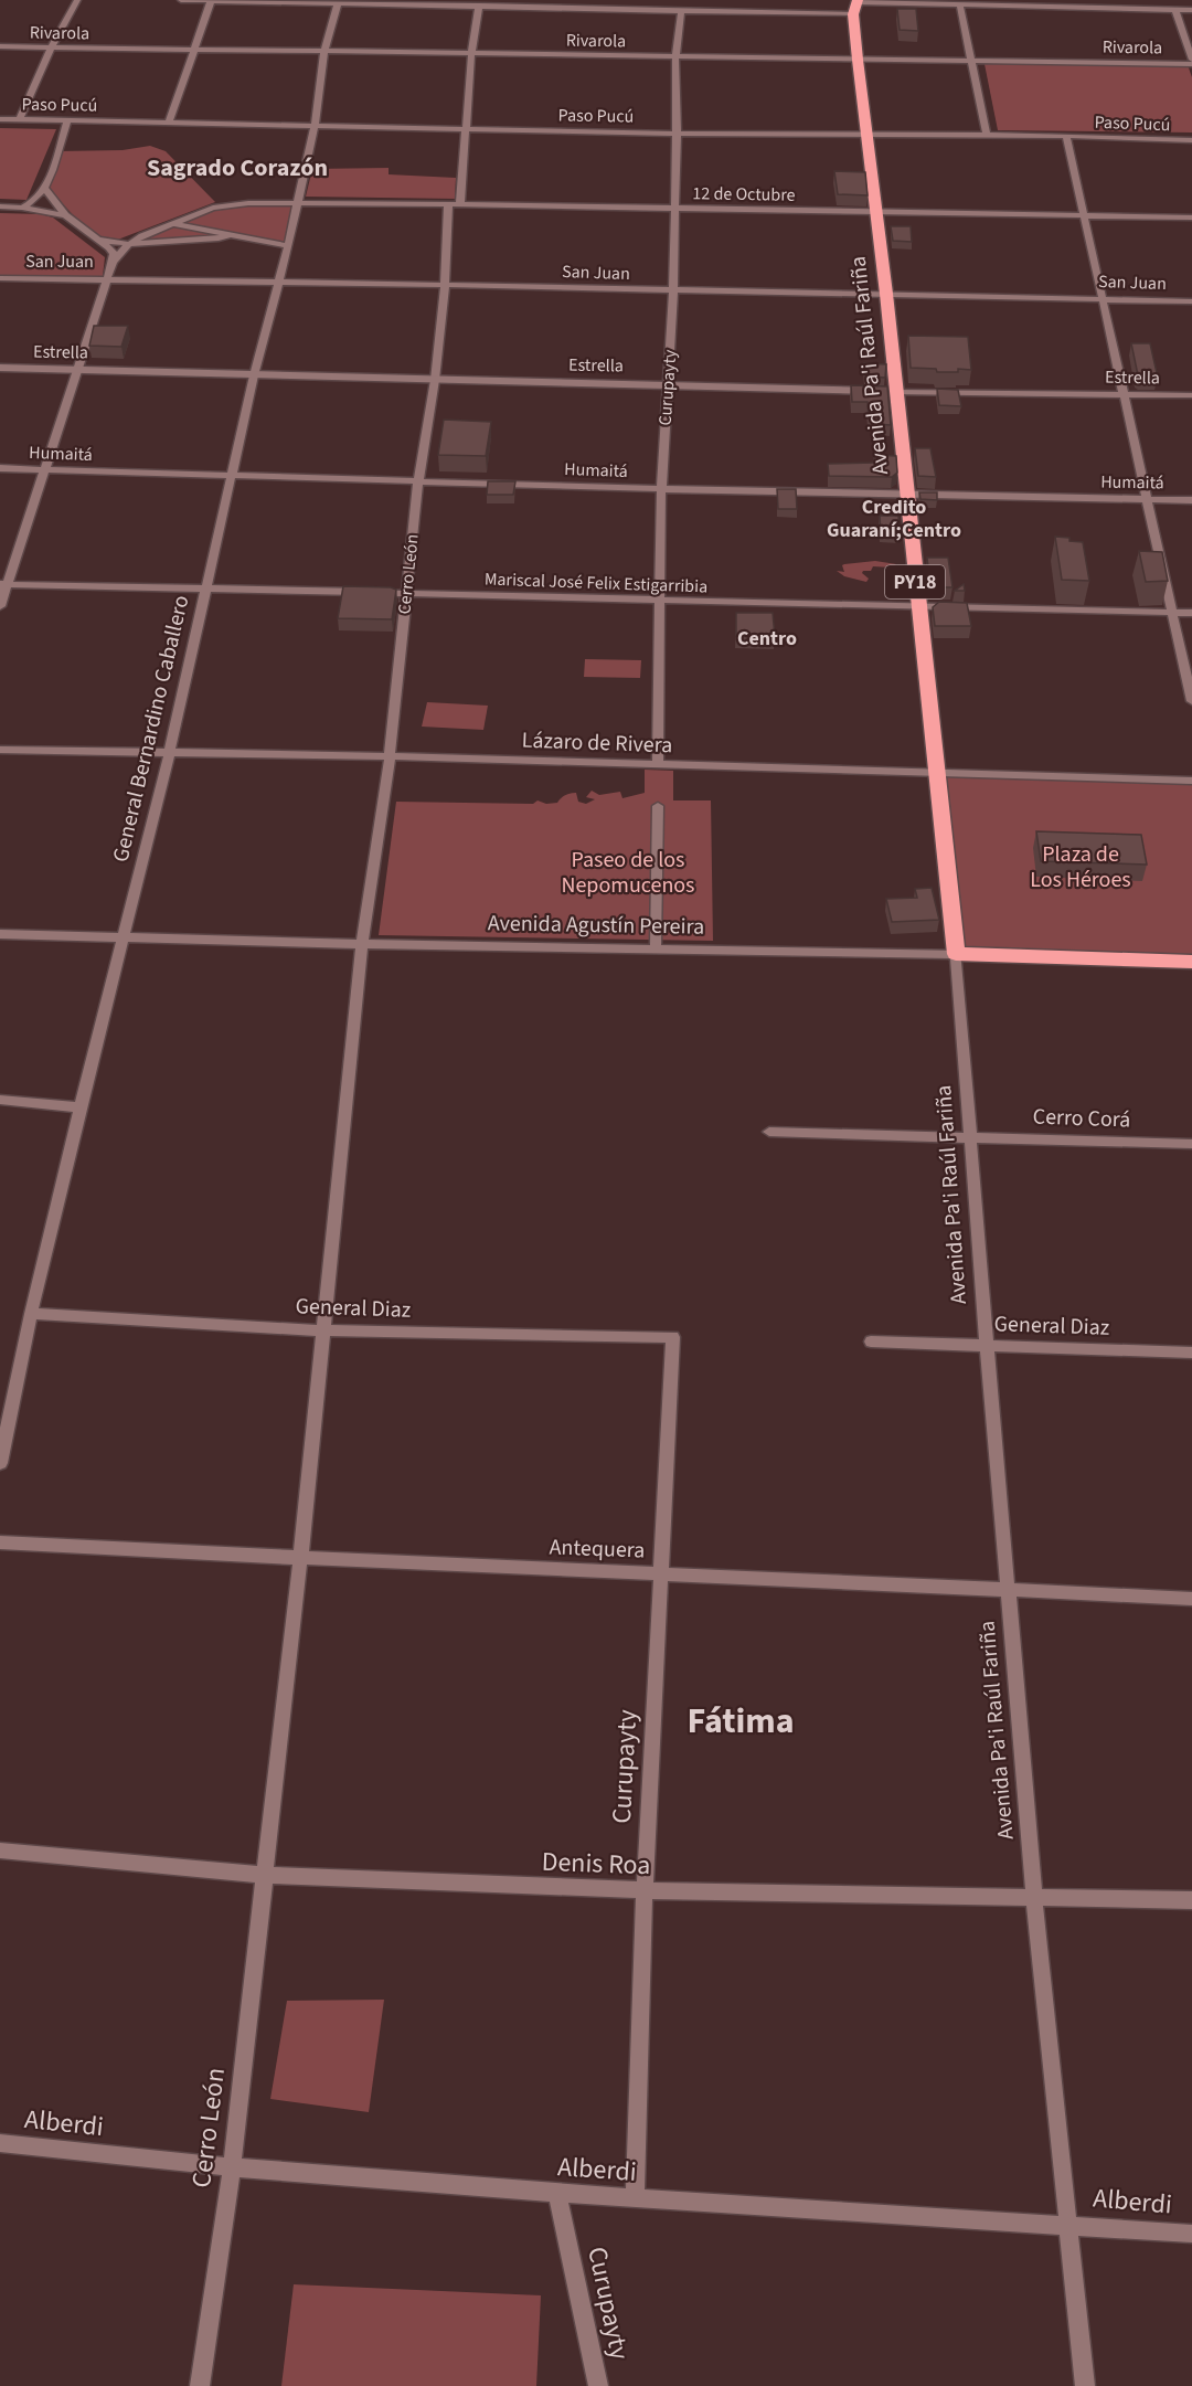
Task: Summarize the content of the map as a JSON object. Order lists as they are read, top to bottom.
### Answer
{
  "streets": {
    "highway": ["Avenida Pa'i Raúl Fariña", "PY18", "Avenida Agustín Pereira"],
    "main road": ["Estrella"],
    "street": [
      "Rivarola",
      "Paso Pucú",
      "12 de Octubre",
      "San Juan",
      "Curupayty",
      "Humaitá",
      "Cerro León",
      "Mariscal José Felix Estigarribia",
      "General Bernardino Caballero",
      "Lázaro de Rivera",
      "Cerro Corá",
      "General Diaz",
      "Antequera",
      "Denis Roa",
      "Alberdi"
    ]
  },
  "crossings": [
    ["Rivarola", "Avenida Pa'i Raúl Fariña"],
    ["Rivarola", "Curupayty"],
    ["Rivarola", "General Bernardino Caballero"],
    ["Paso Pucú", "Avenida Pa'i Raúl Fariña"],
    ["Paso Pucú", "Curupayty"],
    ["Paso Pucú", "General Bernardino Caballero"],
    ["12 de Octubre", "Avenida Pa'i Raúl Fariña"],
    ["12 de Octubre", "Curupayty"],
    ["12 de Octubre", "Cerro León"],
    ["12 de Octubre", "General Bernardino Caballero"],
    ["San Juan", "Avenida Pa'i Raúl Fariña"],
    ["San Juan", "Curupayty"],
    ["San Juan", "Cerro León"],
    ["San Juan", "General Bernardino Caballero"],
    ["Estrella", "Avenida Pa'i Raúl Fariña"],
    ["Estrella", "Curupayty"],
    ["Estrella", "Cerro León"],
    ["Estrella", "General Bernardino Caballero"],
    ["Avenida Pa'i Raúl Fariña", "Humaitá"],
    ["Avenida Pa'i Raúl Fariña", "Mariscal José Felix Estigarribia"],
    ["Avenida Pa'i Raúl Fariña", "Lázaro de Rivera"],
    ["Avenida Pa'i Raúl Fariña", "Avenida Agustín Pereira"],
    ["Avenida Pa'i Raúl Fariña", "Cerro Corá"],
    ["Avenida Pa'i Raúl Fariña", "General Diaz"],
    ["Avenida Pa'i Raúl Fariña", "Antequera"],
    ["Avenida Pa'i Raúl Fariña", "Denis Roa"],
    ["Avenida Pa'i Raúl Fariña", "Alberdi"],
    ["Curupayty", "Humaitá"],
    ["Curupayty", "Mariscal José Felix Estigarribia"],
    ["Curupayty", "Lázaro de Rivera"],
    ["Curupayty", "General Diaz"],
    ["Curupayty", "Antequera"],
    ["Curupayty", "Denis Roa"],
    ["Curupayty", "Alberdi"],
    ["Humaitá", "Cerro León"],
    ["Humaitá", "General Bernardino Caballero"],
    ["Cerro León", "Mariscal José Felix Estigarribia"],
    ["Cerro León", "Lázaro de Rivera"],
    ["Cerro León", "Avenida Agustín Pereira"],
    ["Cerro León", "General Diaz"],
    ["Cerro León", "Antequera"],
    ["Cerro León", "Denis Roa"],
    ["Cerro León", "Alberdi"],
    ["Mariscal José Felix Estigarribia", "General Bernardino Caballero"],
    ["General Bernardino Caballero", "Lázaro de Rivera"],
    ["General Bernardino Caballero", "Avenida Agustín Pereira"],
    ["General Bernardino Caballero", "General Diaz"]
  ],
  "districts": [
    "Sagrado Corazón",
    "Credito Guaraní;Centro",
    "Centro",
    "Fátima"
  ],
  "parks": ["Plaza de Los Héroes", "Paseo de los Nepomucenos"]
}
